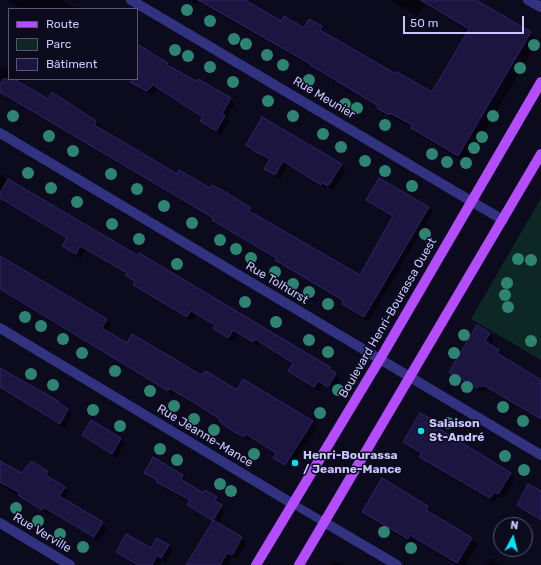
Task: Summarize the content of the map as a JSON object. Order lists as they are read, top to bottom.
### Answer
{
  "streets": {
    "main road": ["Boulevard Henri-Bourassa Ouest"],
    "street": [
      "Rue Meunier",
      "Rue Tolhurst",
      "Rue Jeanne-Mance",
      "Rue Verville"
    ]
  },
  "crossings": [
    ["Rue Meunier", "Boulevard Henri-Bourassa Ouest"],
    ["Rue Tolhurst", "Boulevard Henri-Bourassa Ouest"],
    ["Boulevard Henri-Bourassa Ouest", "Rue Jeanne-Mance"]
  ],
  "places": ["Salaison St-André", "Henri-Bourassa / Jeanne-Mance"],
  "legend": ["Route", "Parc", "Bâtiment"],
  "scale_bar": "50 m",
  "north": "top"
}
